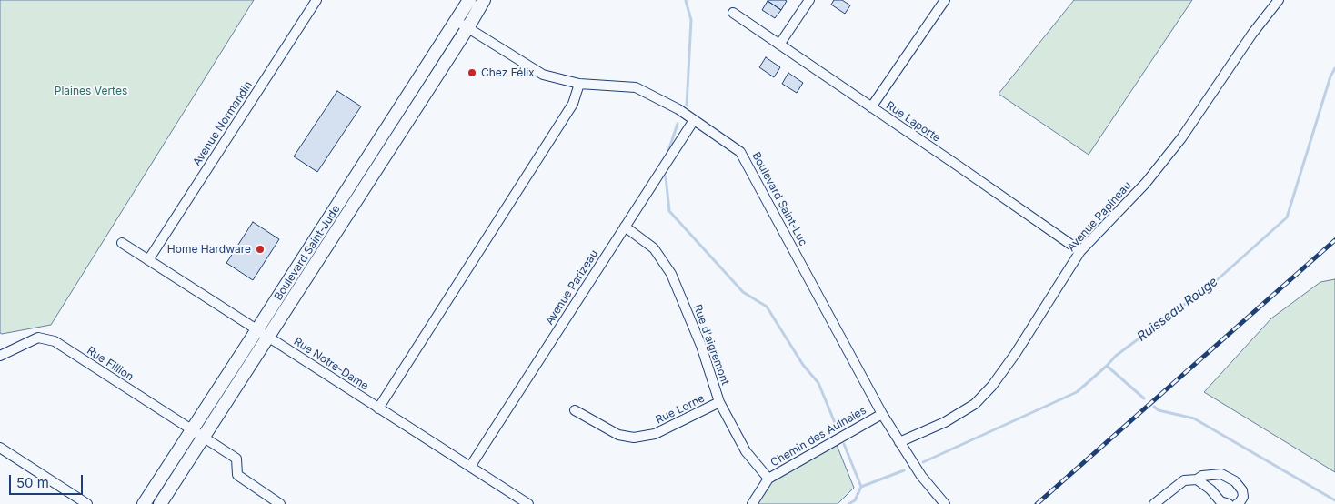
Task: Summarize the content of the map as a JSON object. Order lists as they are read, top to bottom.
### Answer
{
  "streets": {
    "street": [
      "Rue Laporte",
      "Avenue Normandin",
      "Boulevard Saint-Luc",
      "Avenue Papineau",
      "Boulevard Saint-Jude",
      "Avenue Parizeau",
      "Rue d'aigremont",
      "Rue Fillion",
      "Rue Notre-Dame",
      "Rue Lorne",
      "Chemin des Aulnaies"
    ]
  },
  "crossings": [
    ["Rue Laporte", "Avenue Papineau"],
    ["Avenue Normandin", "Rue Notre-Dame"],
    ["Boulevard Saint-Luc", "Avenue Papineau"],
    ["Boulevard Saint-Luc", "Boulevard Saint-Jude"],
    ["Boulevard Saint-Luc", "Avenue Parizeau"],
    ["Boulevard Saint-Luc", "Chemin des Aulnaies"],
    ["Boulevard Saint-Jude", "Rue Fillion"],
    ["Boulevard Saint-Jude", "Rue Notre-Dame"],
    ["Avenue Parizeau", "Rue d'aigremont"],
    ["Avenue Parizeau", "Rue Notre-Dame"],
    ["Rue d'aigremont", "Rue Lorne"],
    ["Rue d'aigremont", "Chemin des Aulnaies"]
  ],
  "water": ["Ruisseau Rouge"],
  "parks": ["Plaines Vertes"],
  "places": ["Chez Félix", "Home Hardware"],
  "scale_bar": "50 m"
}
